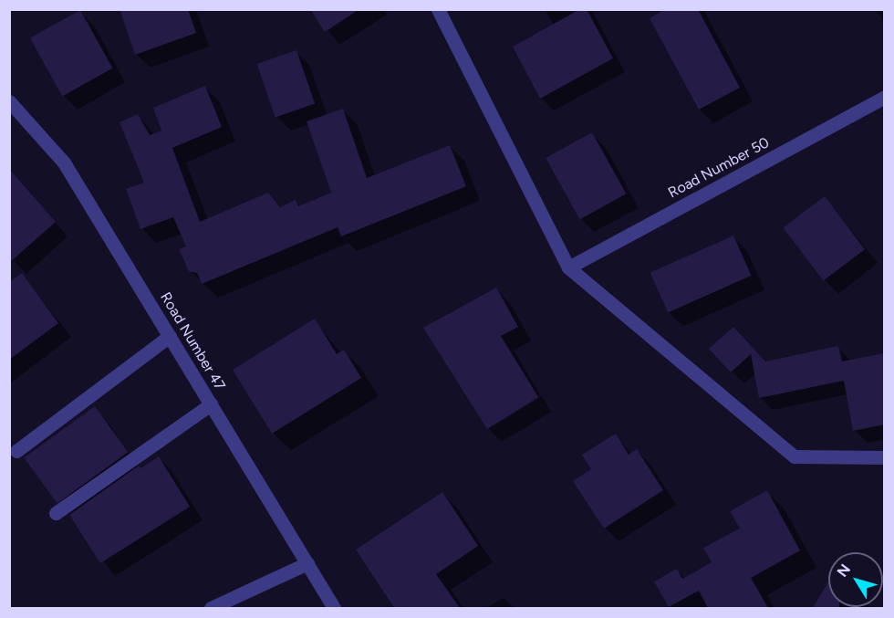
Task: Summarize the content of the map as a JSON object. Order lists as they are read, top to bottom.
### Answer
{
  "streets": {
    "street": ["Road Number 50", "Road Number 47"]
  },
  "north": "top left"
}
